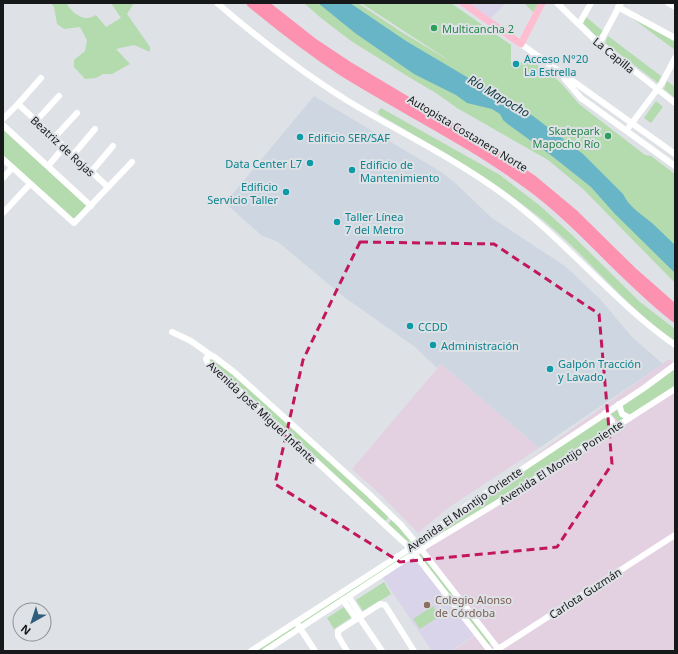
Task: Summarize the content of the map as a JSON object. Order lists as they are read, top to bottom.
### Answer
{
  "streets": {
    "highway": ["Autopista Costanera Norte"],
    "street": [
      "La Capilla",
      "Beatriz de Rojas",
      "Avenida José Miguel Infante",
      "Avenida El Montijo Poniente",
      "Avenida El Montijo Oriente",
      "Carlota Guzmán"
    ]
  },
  "crossings": [
    ["Avenida José Miguel Infante", "Avenida El Montijo Poniente"],
    ["Avenida José Miguel Infante", "Avenida El Montijo Oriente"],
    ["Avenida José Miguel Infante", "Carlota Guzmán"]
  ],
  "water": ["Río Mapocho"],
  "places": [
    "Multicancha 2",
    "Acceso N°20 La Estrella",
    "Skatepark Mapocho Río",
    "Edificio SER/SAF",
    "Data Center L7",
    "Edificio de Mantenimiento",
    "Edificio Servicio Taller",
    "Taller Línea 7 del Metro",
    "CCDD",
    "Administración",
    "Galpón Tracción y Lavado",
    "Colegio Alonso de Córdoba"
  ],
  "north": "bottom left"
}
